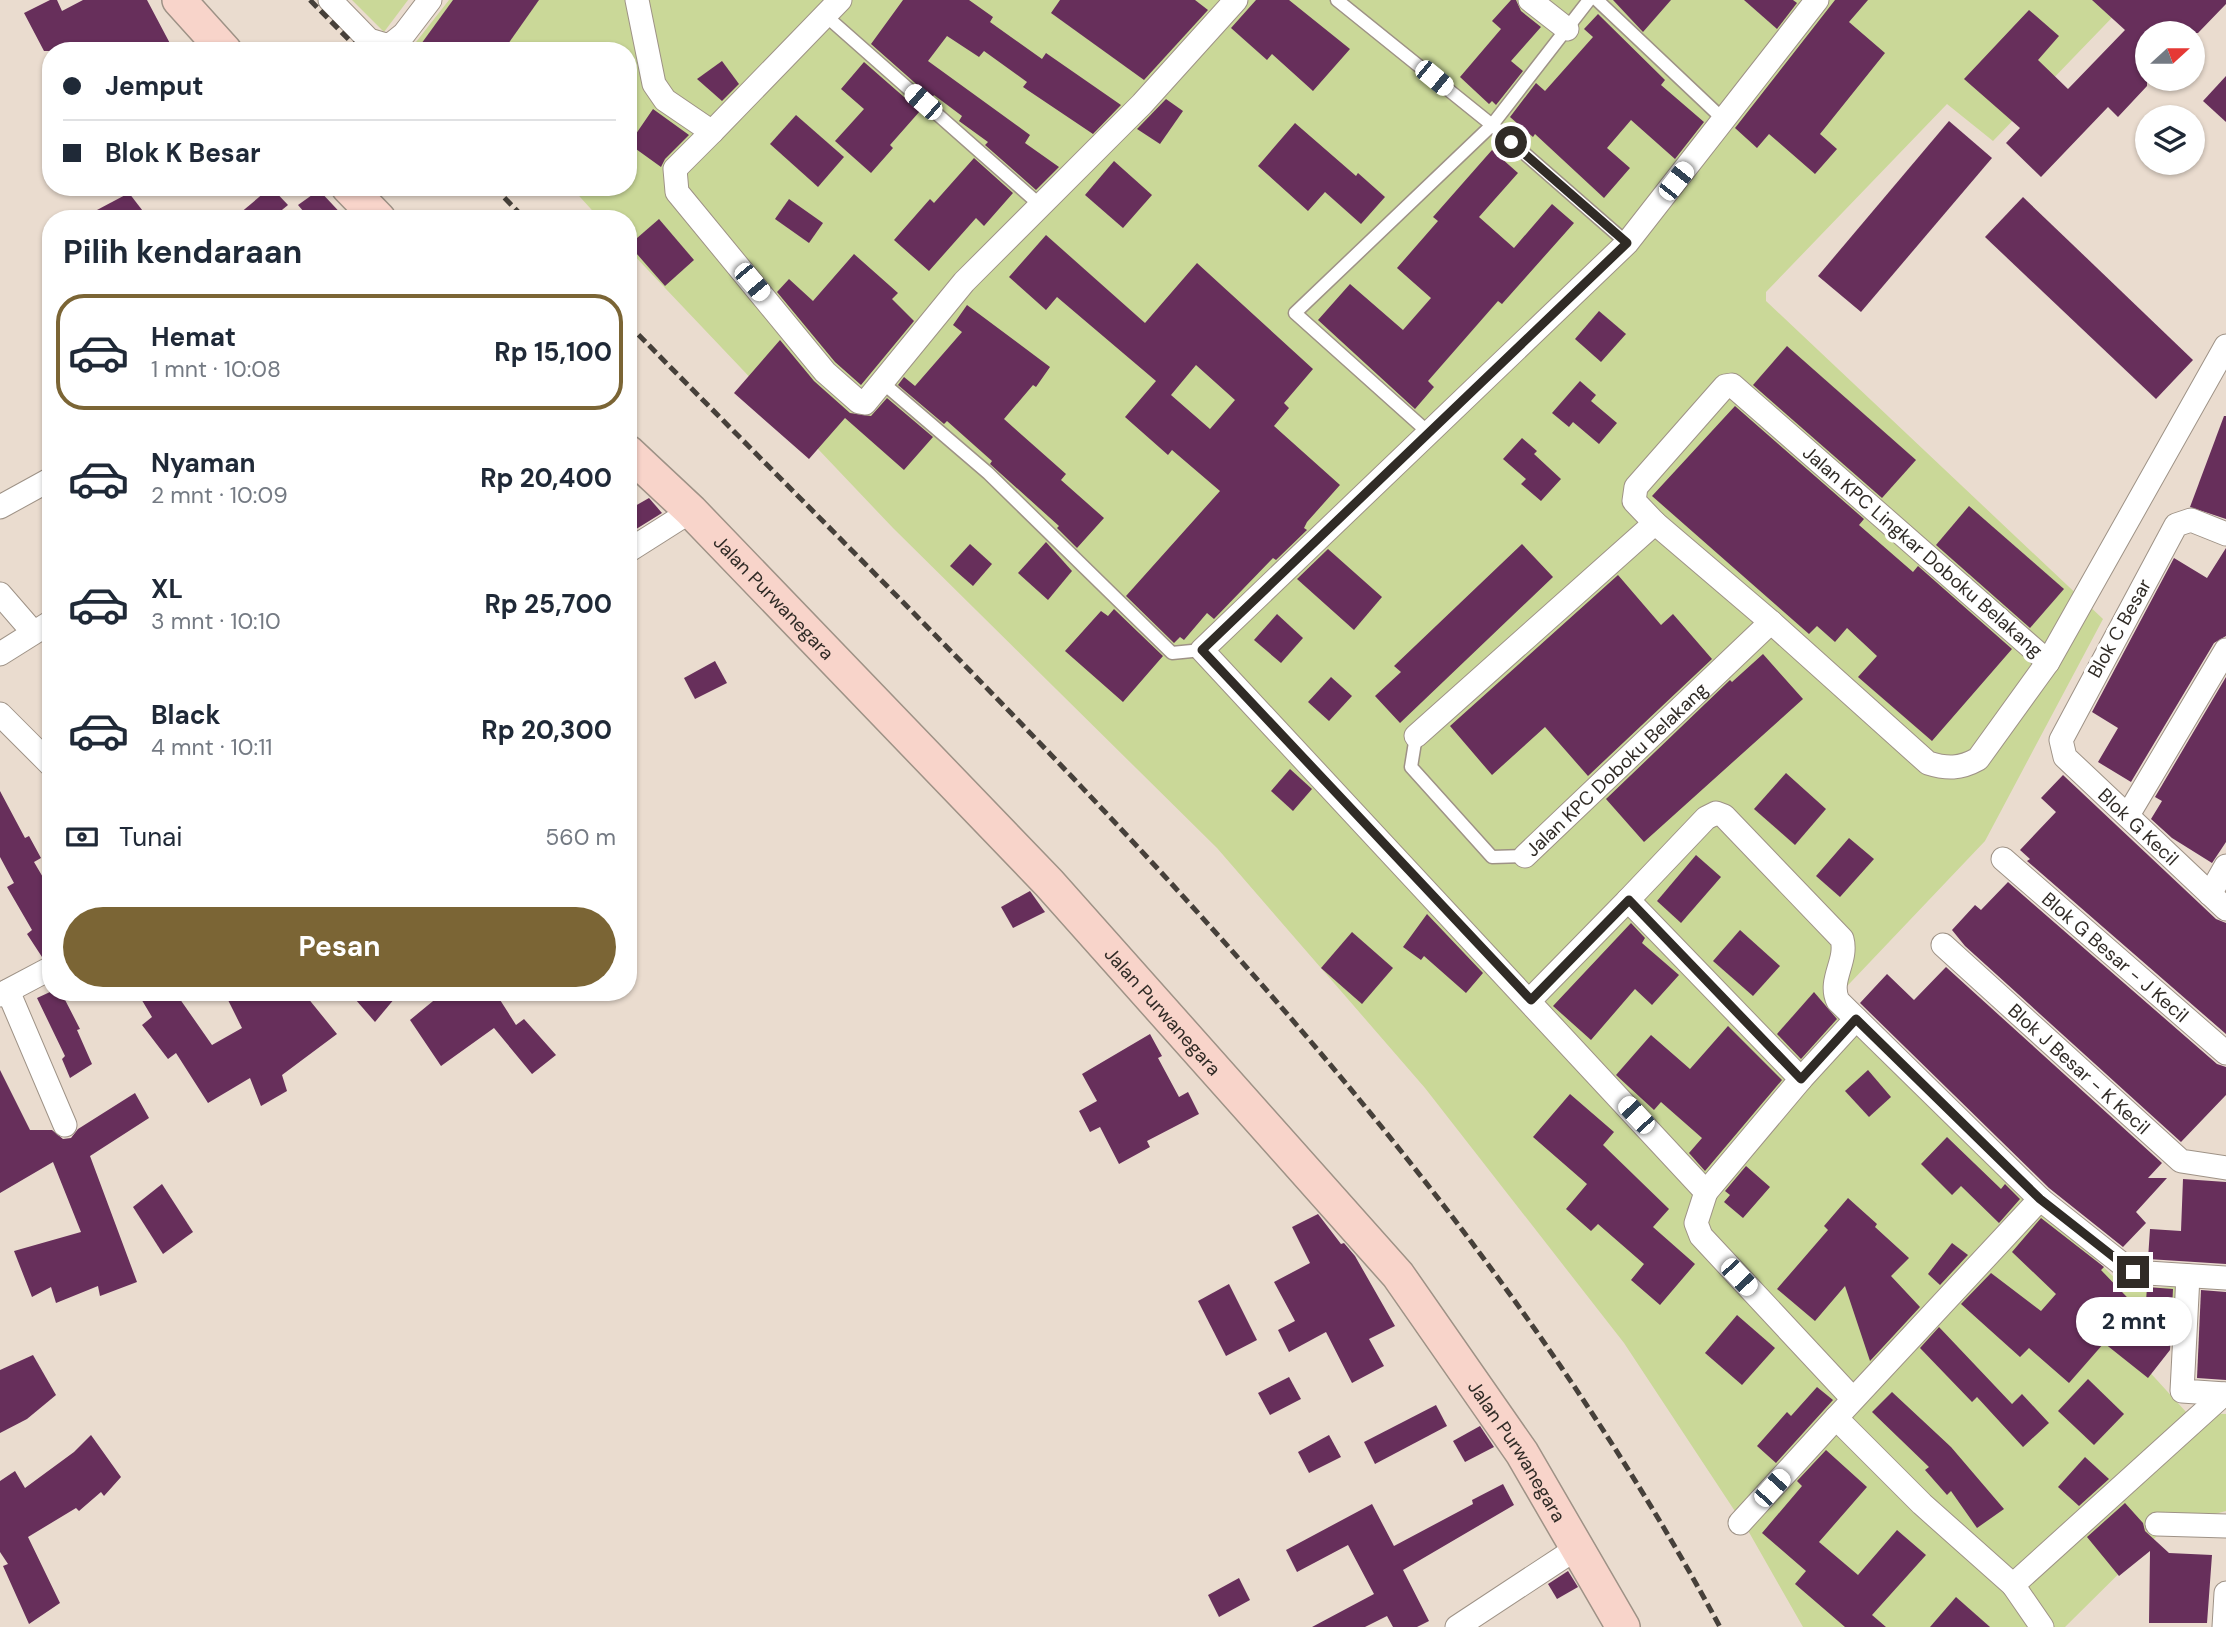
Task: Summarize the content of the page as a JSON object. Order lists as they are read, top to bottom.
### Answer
{
  "streets": {
    "street": [
      "Jalan KPC Lingkar Doboku Belakang",
      "Jalan Purwanegara",
      "Blok C Besar",
      "Jalan KPC Doboku Belakang",
      "Blok G Kecil",
      "Blok G Besar - J Kecil",
      "Blok J Besar - K Kecil"
    ]
  },
  "crossings": [
    ["Jalan KPC Lingkar Doboku Belakang", "Jalan KPC Doboku Belakang"],
    ["Blok C Besar", "Blok G Kecil"]
  ],
  "north": "right",
  "page": {
    "banner": ["Jemput", "Blok K Besar"],
    "heading": "Pilih kendaraan",
    "list": [
      {
        "name": "Hemat",
        "note": "1 mnt · 10:08",
        "value": "Rp 15,100"
      },
      {
        "name": "Nyaman",
        "note": "2 mnt · 10:09",
        "value": "Rp 20,400"
      },
      {
        "name": "XL",
        "note": "3 mnt · 10:10",
        "value": "Rp 25,700"
      },
      {
        "name": "Black",
        "note": "4 mnt · 10:11",
        "value": "Rp 20,300"
      }
    ],
    "pay": ["Tunai", "560 m"],
    "buttons": "Pesan",
    "bubble": "2 mnt"
  }
}
